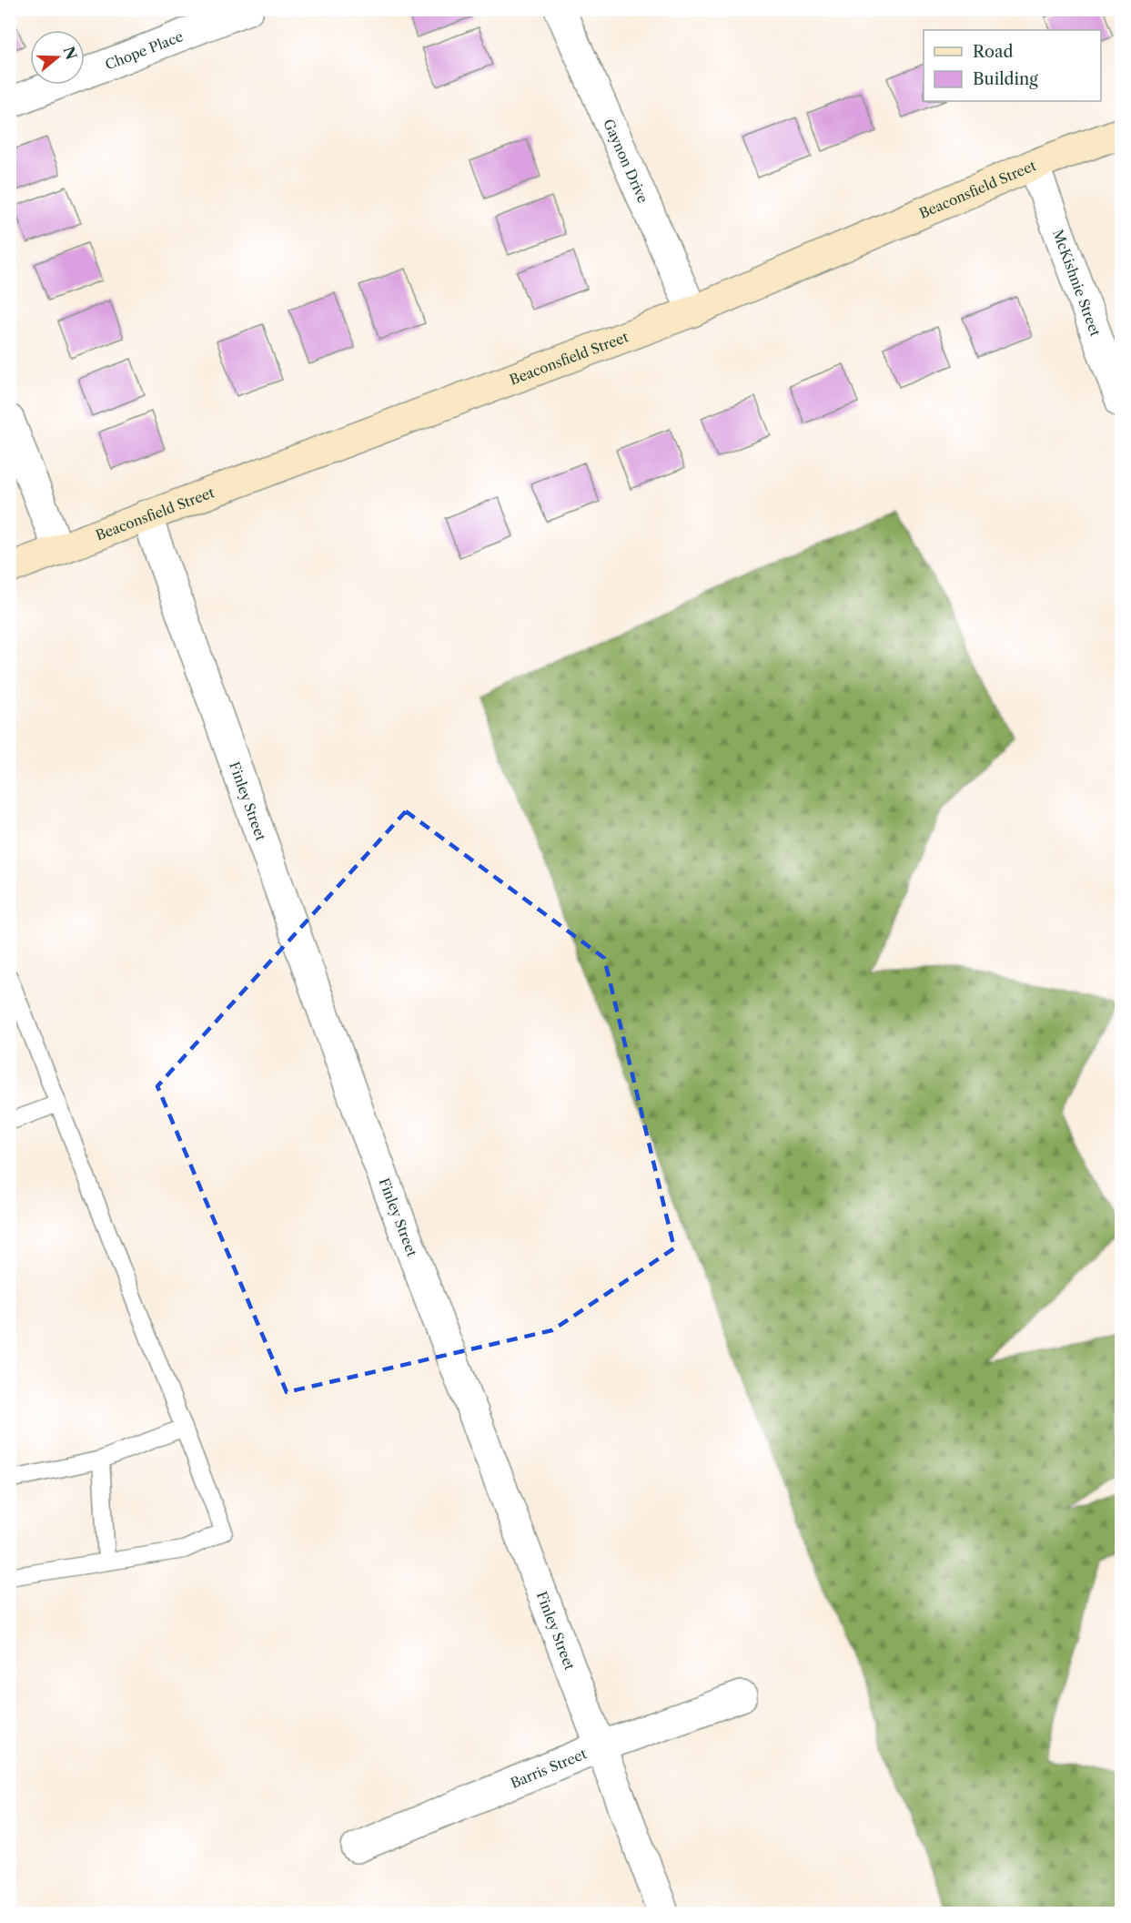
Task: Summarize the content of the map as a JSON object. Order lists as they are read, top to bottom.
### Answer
{
  "streets": {
    "street": [
      "Chope Place",
      "Gaynon Drive",
      "Beaconsfield Street",
      "McKishnie Street",
      "Finley Street",
      "Barris Street"
    ]
  },
  "crossings": [
    ["Gaynon Drive", "Beaconsfield Street"],
    ["Beaconsfield Street", "McKishnie Street"],
    ["Beaconsfield Street", "Finley Street"],
    ["Finley Street", "Barris Street"]
  ],
  "legend": ["Road", "Building"],
  "north": "right"
}
